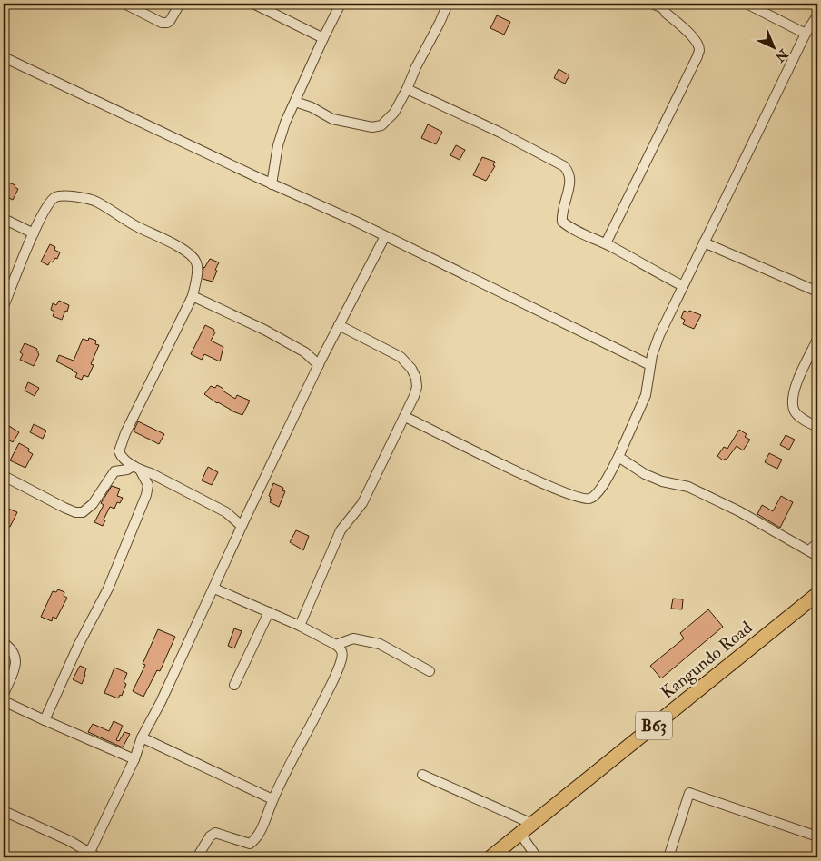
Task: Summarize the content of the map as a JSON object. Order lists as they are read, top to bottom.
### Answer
{
  "streets": {
    "highway": ["Kangundo Road", "B63"]
  },
  "north": "bottom right"
}
